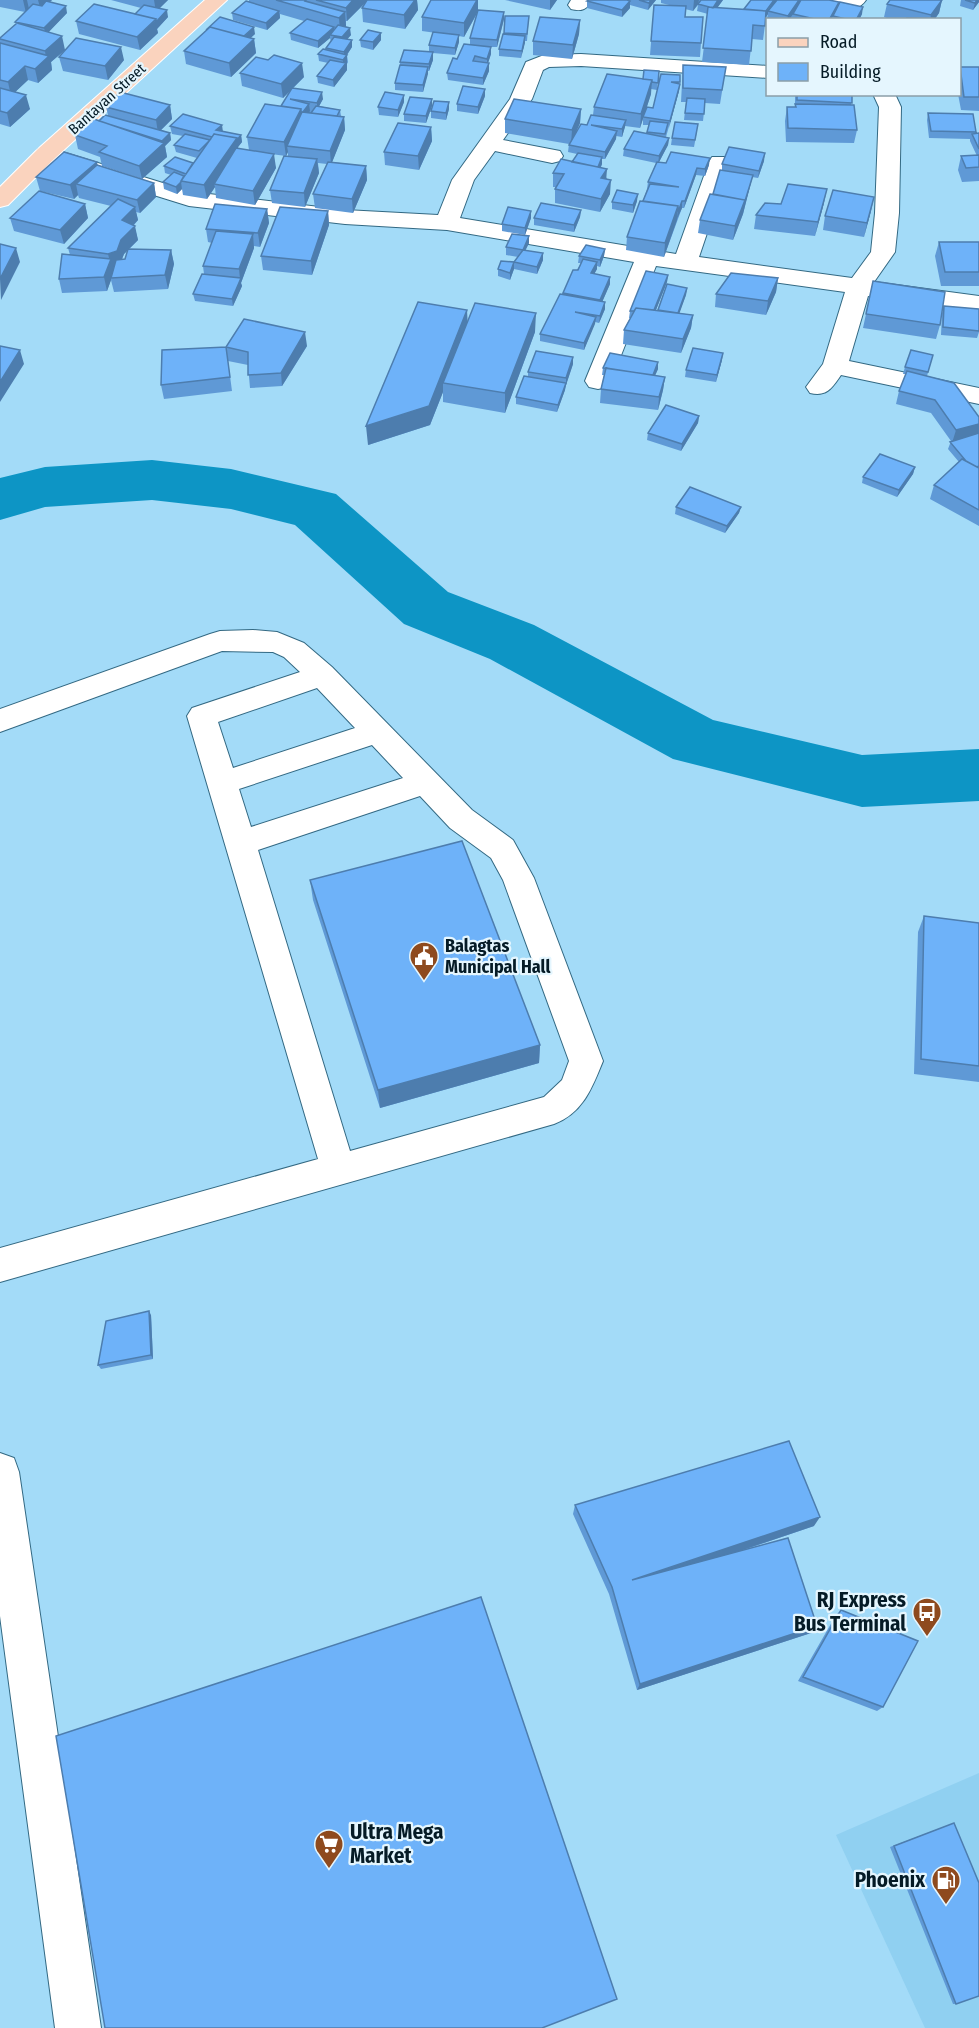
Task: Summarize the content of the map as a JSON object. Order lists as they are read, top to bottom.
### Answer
{
  "streets": {
    "main road": ["Bantayan Street"]
  },
  "places": {
    "public building": ["Balagtas Municipal Hall"],
    "bus stop": ["RJ Express Bus Terminal"],
    "supermarket": ["Ultra Mega Market"],
    "fuel station": ["Phoenix"]
  },
  "legend": ["Road", "Building"]
}
